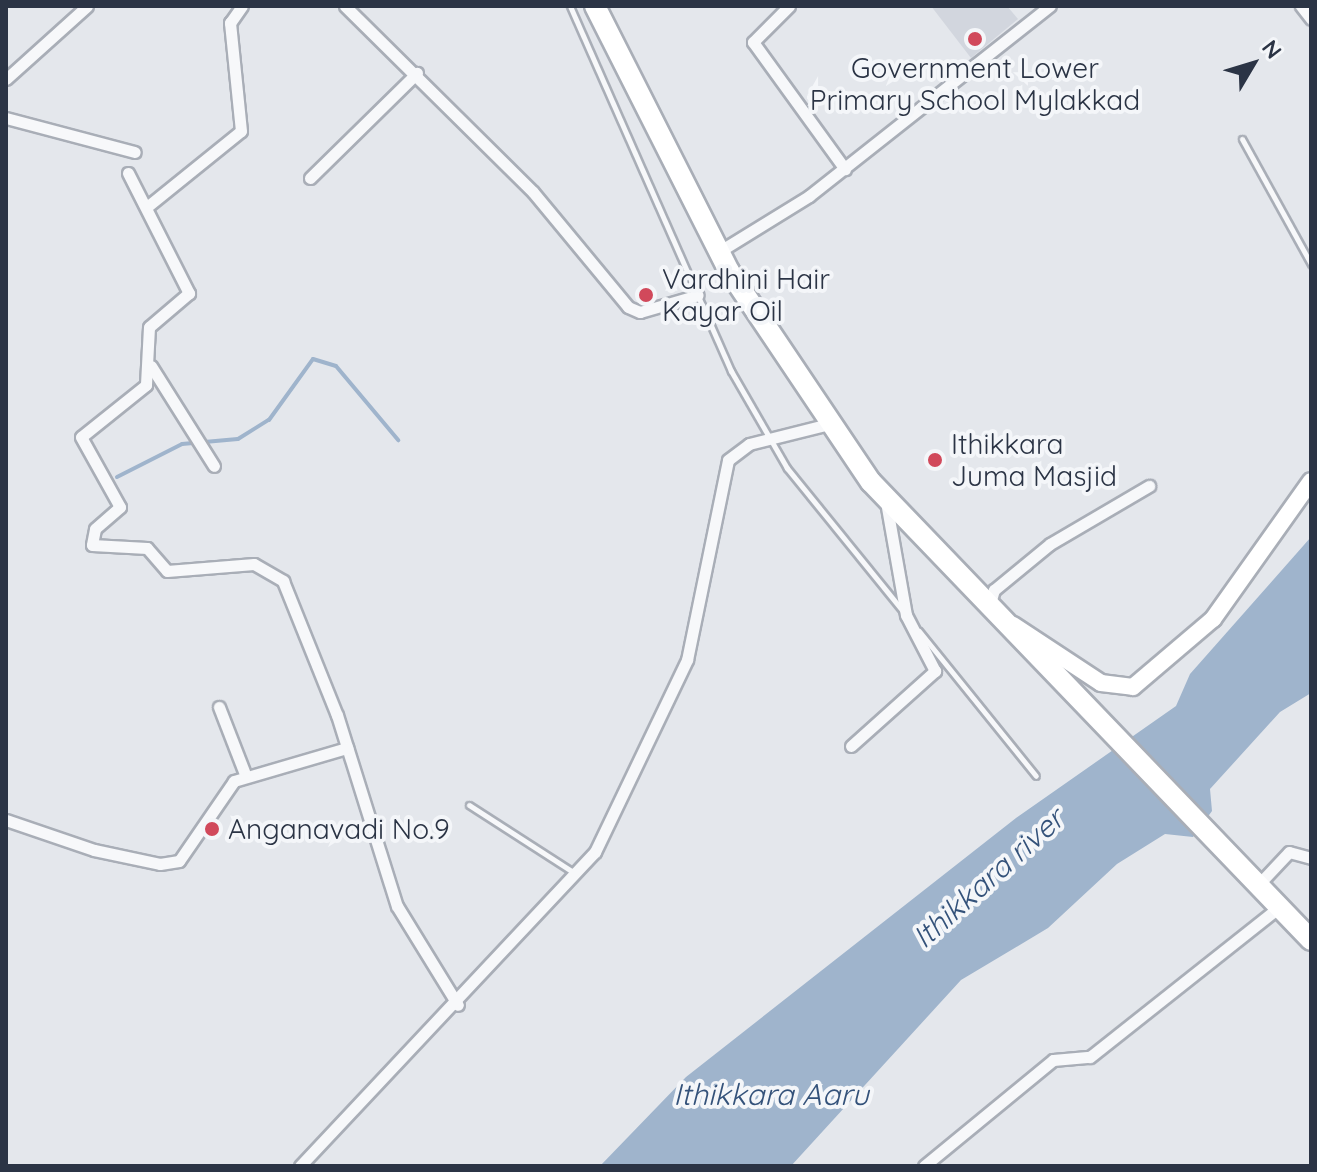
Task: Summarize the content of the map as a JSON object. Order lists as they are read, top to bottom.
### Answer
{
  "water": ["Ithikkara river", "Ithikkara Aaru"],
  "places": [
    "Government Lower Primary School Mylakkad",
    "Vardhini Hair Kayar Oil",
    "Ithikkara Juma Masjid",
    "Anganavadi No.9"
  ],
  "north": "top right"
}
